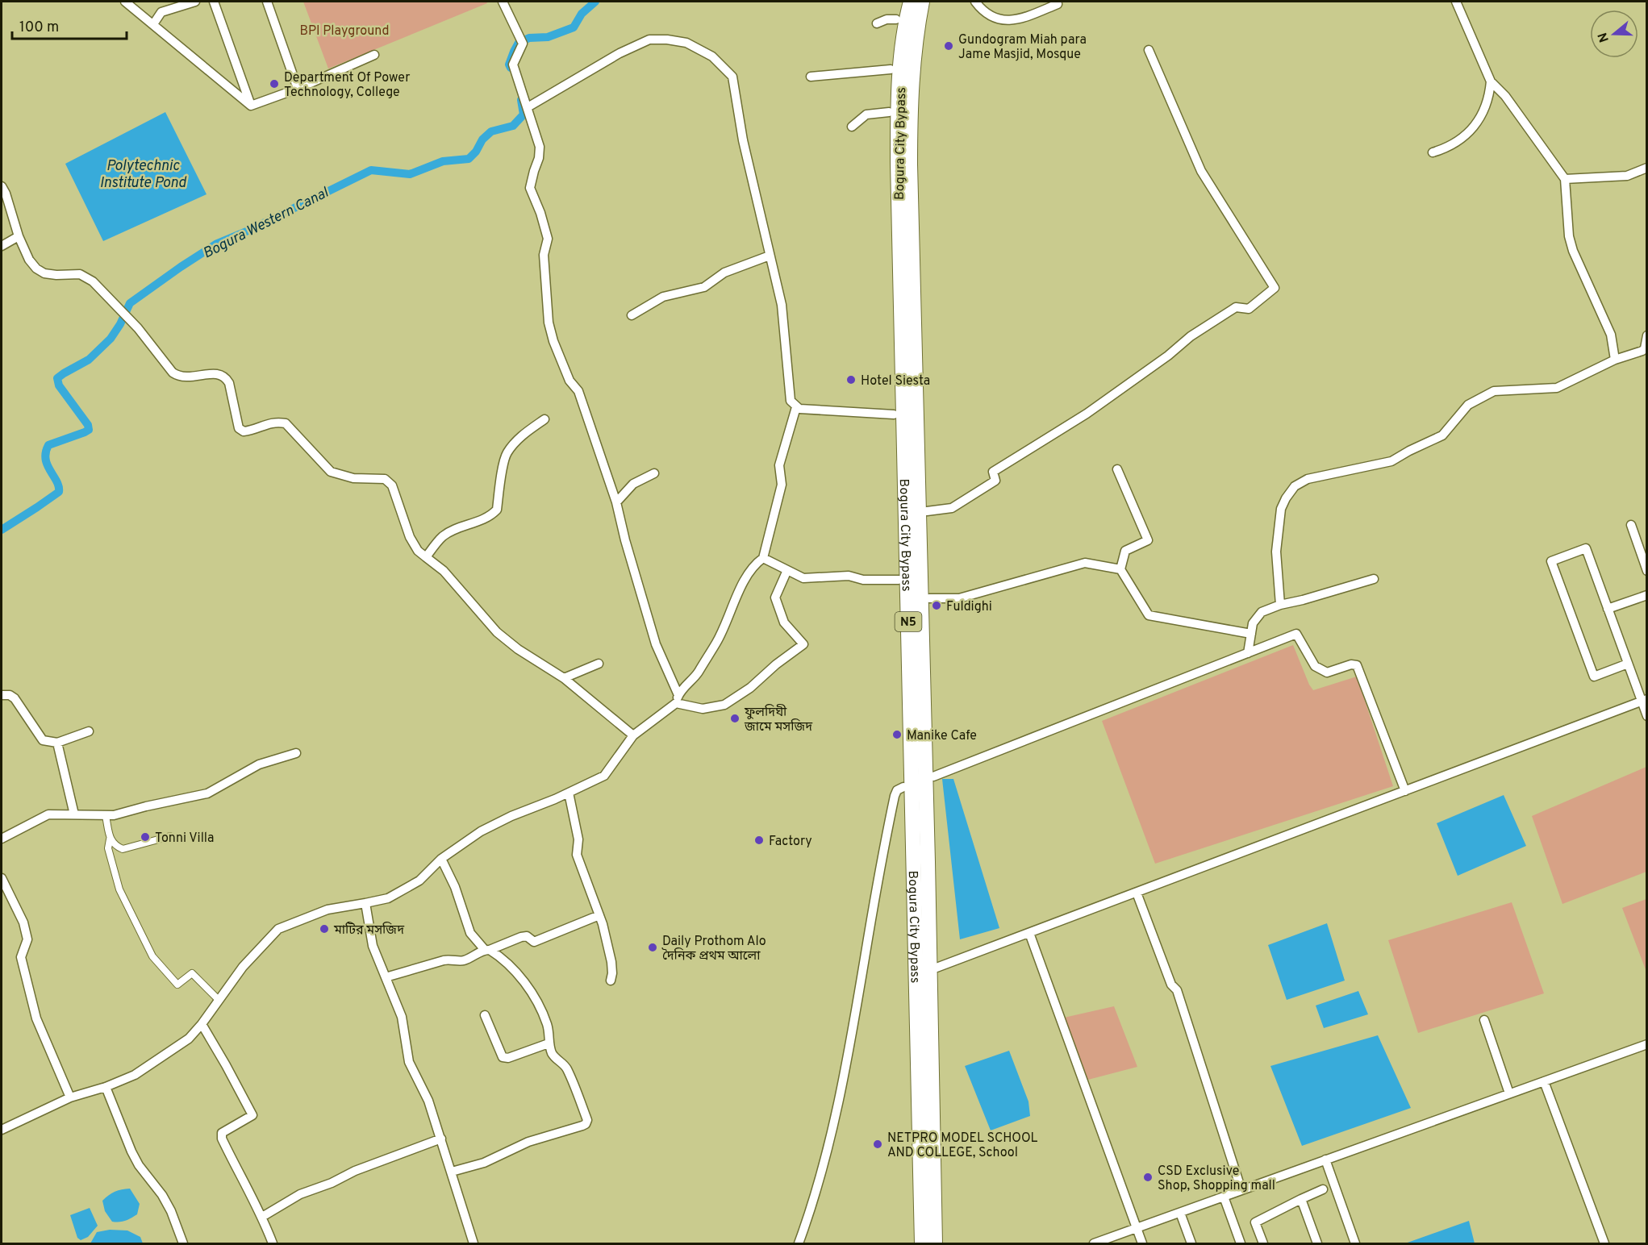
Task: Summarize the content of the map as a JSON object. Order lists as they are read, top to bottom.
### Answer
{
  "streets": {
    "highway": ["Bogura City Bypass", "N5"]
  },
  "water": ["Polytechnic Institute Pond", "Bogura Western Canal"],
  "parks": ["BPI Playground"],
  "places": [
    "Gundogram Miah para Jame Masjid, Mosque",
    "Department Of Power Technology, College",
    "Hotel Siesta",
    "Fuldighi",
    "ফুলদিঘী জামে মসজিদ",
    "Manike Cafe",
    "Tonni Villa",
    "Factory",
    "মাটির মসজিদ",
    "Daily Prothom Alo দৈনিক প্রথম আলো",
    "NETPRO MODEL SCHOOL AND COLLEGE, School",
    "CSD Exclusive Shop, Shopping mall"
  ],
  "scale_bar": "100 m",
  "north": "left"
}
